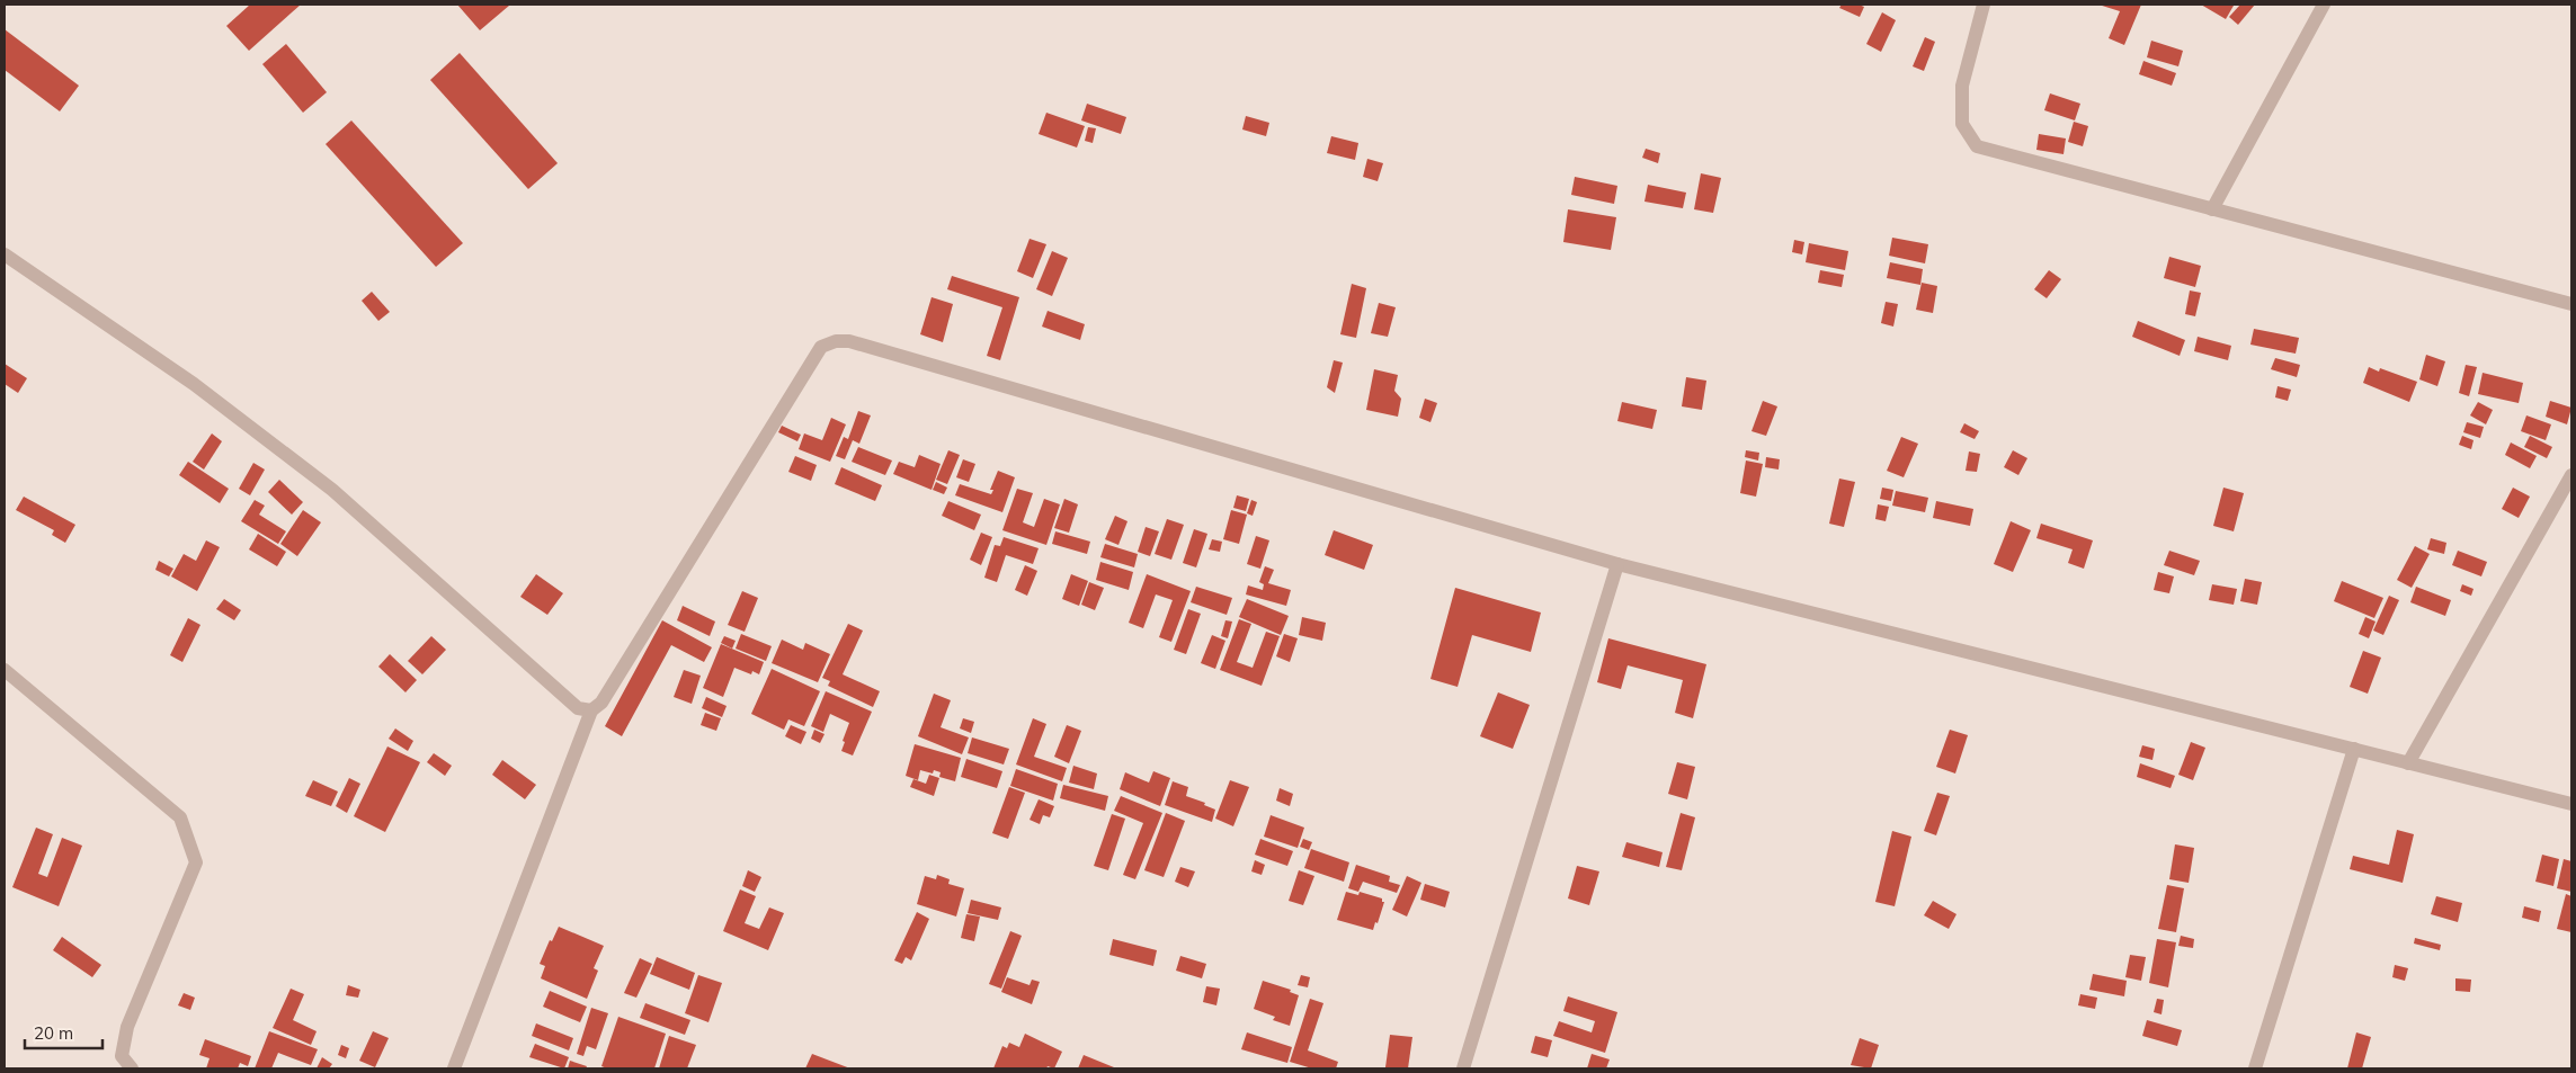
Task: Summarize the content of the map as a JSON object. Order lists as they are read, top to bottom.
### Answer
{
  "scale_bar": "20 m"
}
